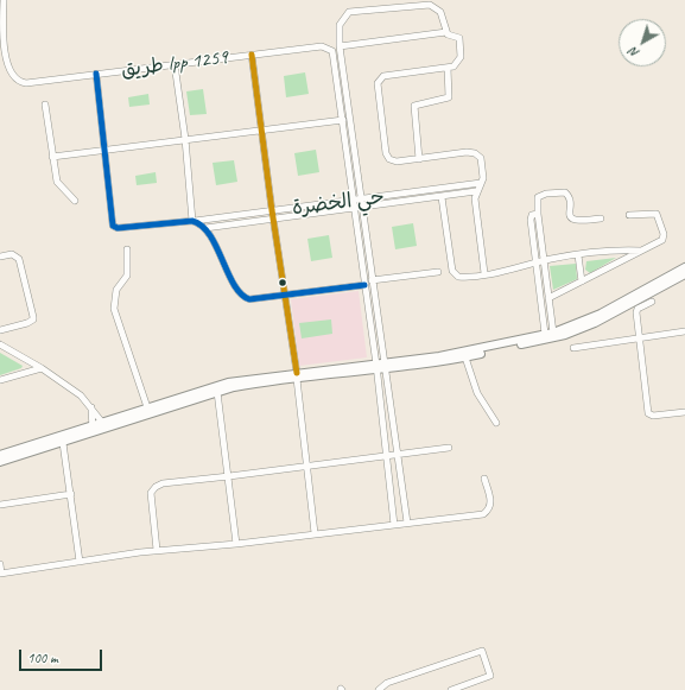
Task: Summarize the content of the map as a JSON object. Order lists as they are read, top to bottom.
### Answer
{
  "streets": {
    "street": ["طريق lpp 1259", "حي الخضرة"]
  },
  "crossings": [
    ["طريق lpp 1259", "حي الخضرة"]
  ],
  "scale_bar": "100 m",
  "north": "bottom left"
}
